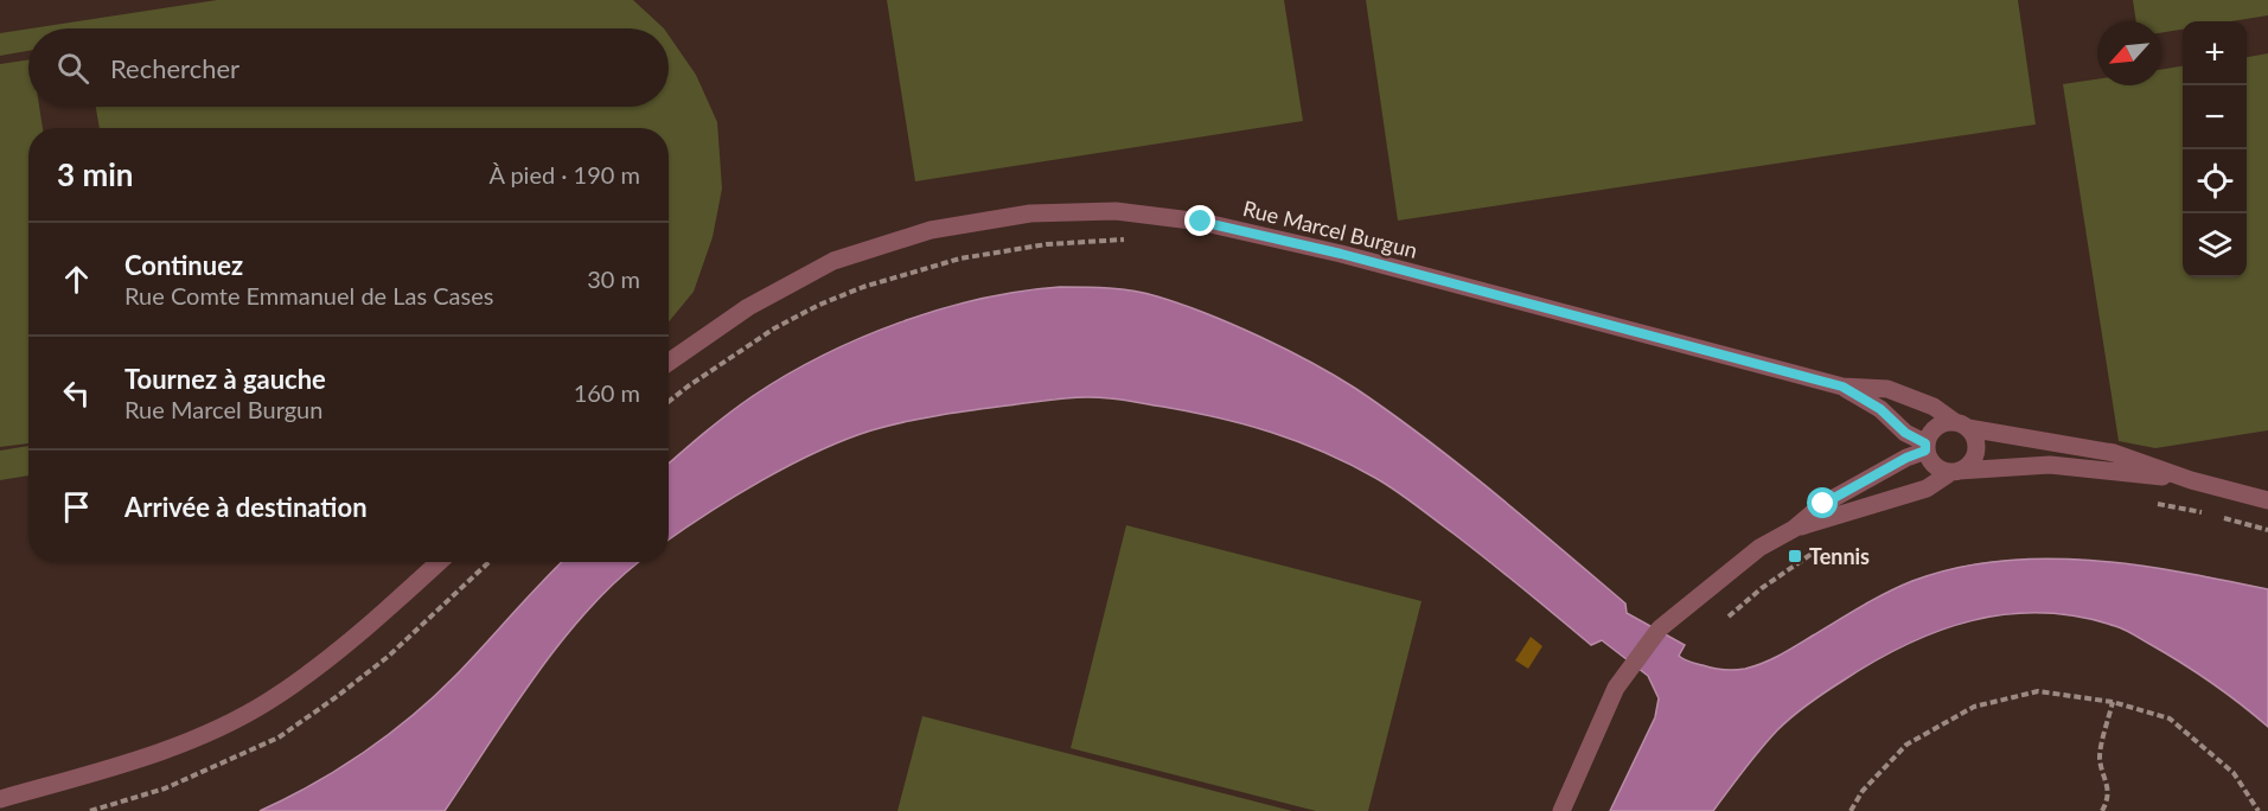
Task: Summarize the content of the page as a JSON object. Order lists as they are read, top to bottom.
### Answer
{
  "streets": {
    "street": ["Rue Marcel Burgun"]
  },
  "places": {
    "transit": ["Tennis"]
  },
  "north": "bottom left",
  "page": {
    "map_buttons": ["+", "−"],
    "search": "Rechercher",
    "heading": ["3 min", "À pied · 190 m"],
    "list": [
      ["Continuez", "Rue Comte Emmanuel de Las Cases", "30 m"],
      ["Tournez à gauche", "Rue Marcel Burgun", "160 m"],
      "Arrivée à destination"
    ]
  }
}
